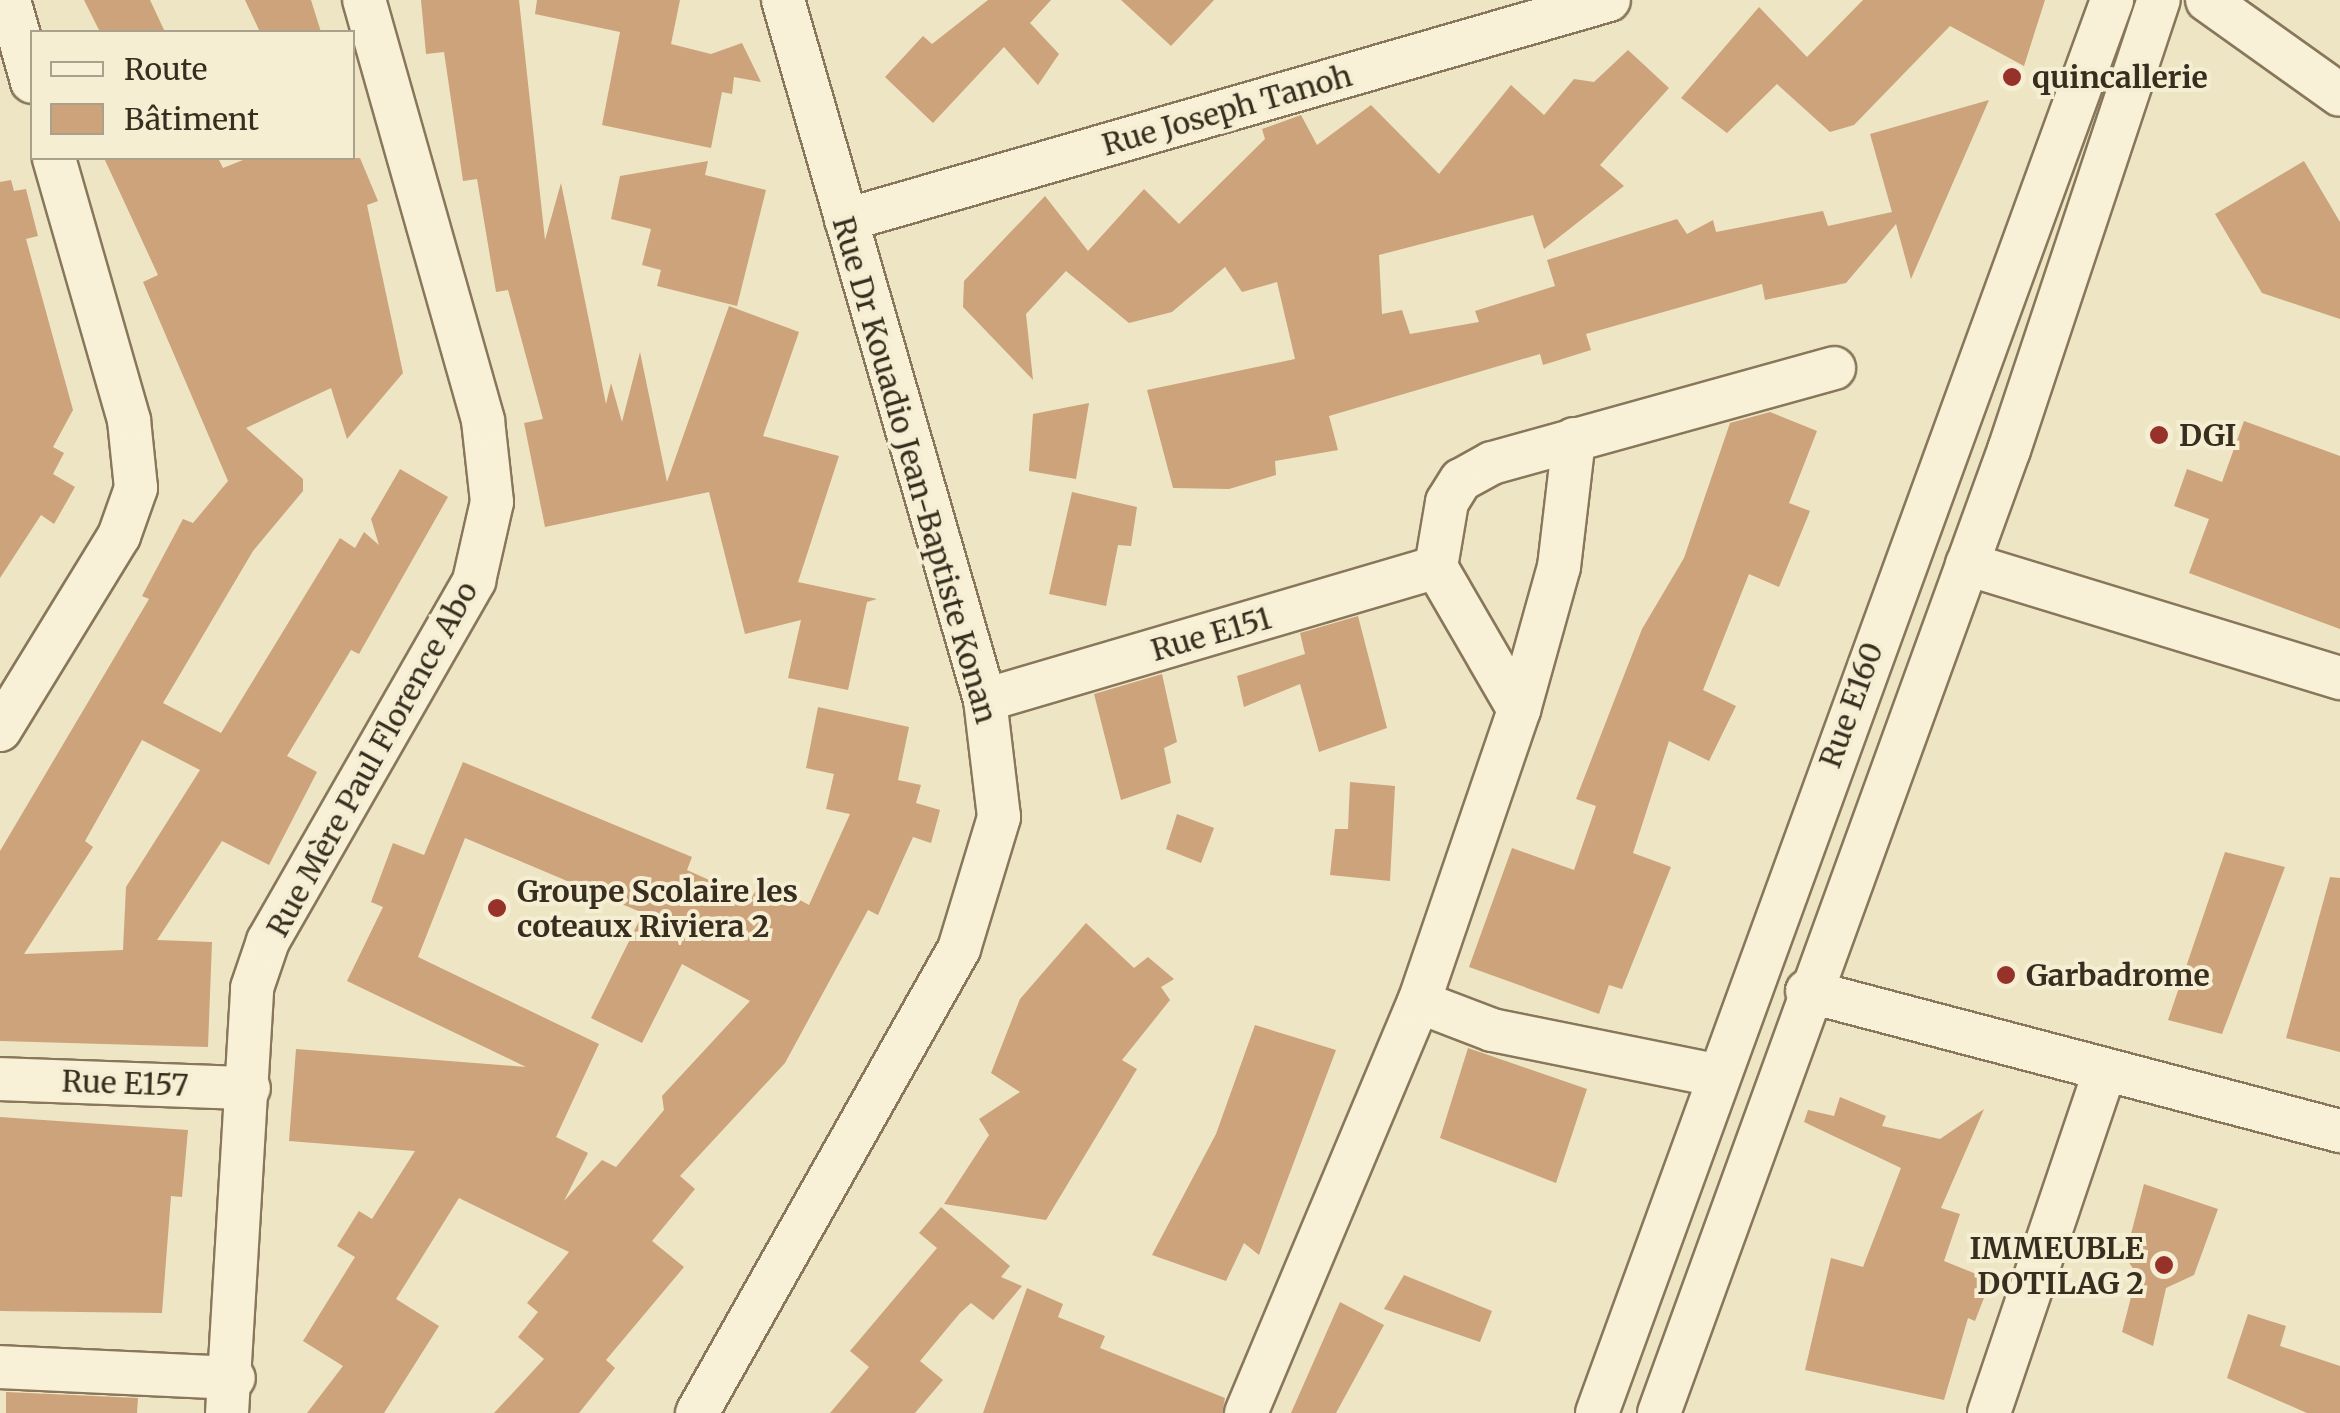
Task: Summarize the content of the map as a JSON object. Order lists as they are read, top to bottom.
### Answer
{
  "streets": {
    "street": [
      "Rue Joseph Tanoh",
      "Rue Dr Kouadio Jean-Baptiste Konan",
      "Rue E151",
      "Rue E160",
      "Rue Mère Paul Florence Abo",
      "Rue E157"
    ]
  },
  "crossings": [
    ["Rue Joseph Tanoh", "Rue Dr Kouadio Jean-Baptiste Konan"],
    ["Rue Dr Kouadio Jean-Baptiste Konan", "Rue E151"],
    ["Rue Mère Paul Florence Abo", "Rue E157"]
  ],
  "places": [
    "quincallerie",
    "DGI",
    "Groupe Scolaire les coteaux Riviera 2",
    "Garbadrome",
    "IMMEUBLE DOTILAG 2"
  ],
  "legend": ["Route", "Bâtiment"]
}
